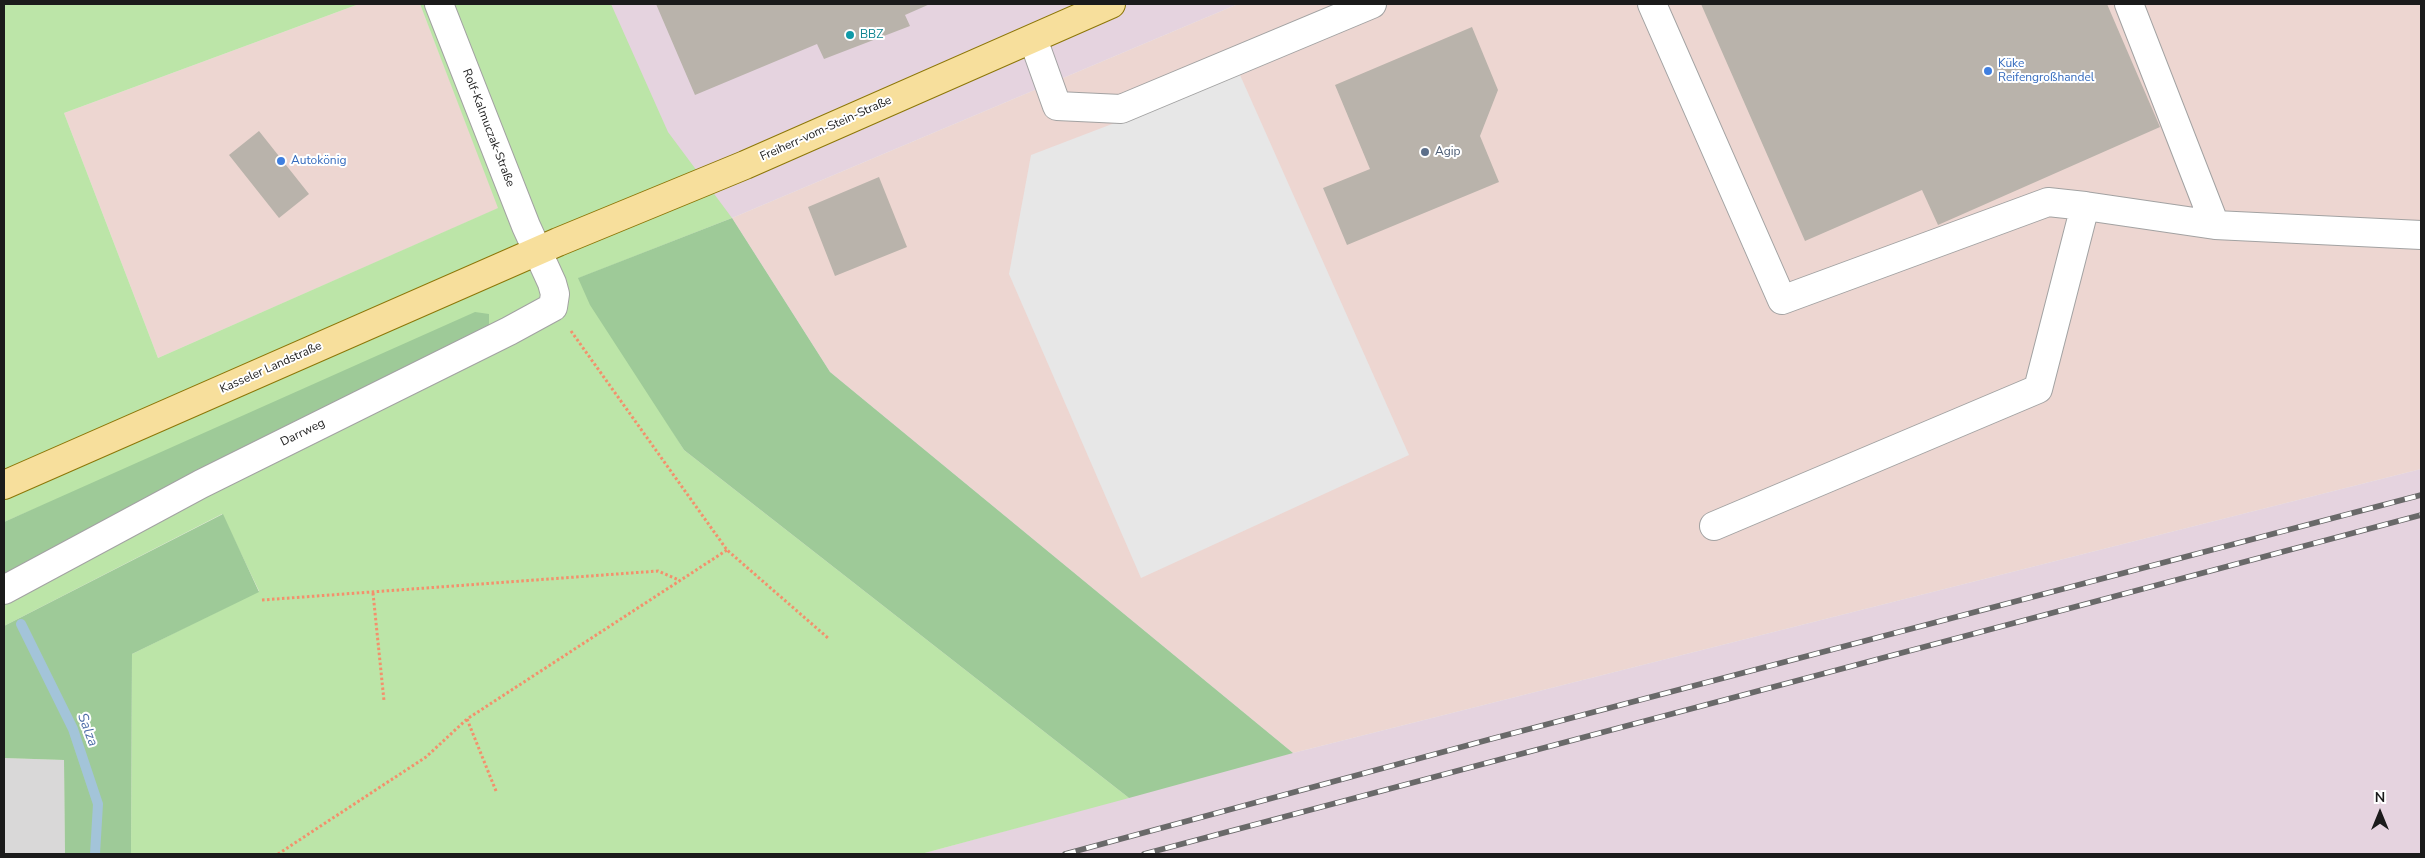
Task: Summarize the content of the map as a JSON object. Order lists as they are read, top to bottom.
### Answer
{
  "streets": {
    "main road": ["Freiherr-vom-Stein-Straße", "Kasseler Landstraße"],
    "street": ["Rolf-Kalmuczak-Straße", "Darrweg"]
  },
  "crossings": [
    ["Rolf-Kalmuczak-Straße", "Freiherr-vom-Stein-Straße"],
    ["Rolf-Kalmuczak-Straße", "Kasseler Landstraße"],
    ["Freiherr-vom-Stein-Straße", "Kasseler Landstraße"]
  ],
  "water": ["Salza"],
  "places": [
    "BBZ",
    "Küke Reifengroßhandel",
    "Agip",
    "Autokönig"
  ],
  "north": "top"
}
